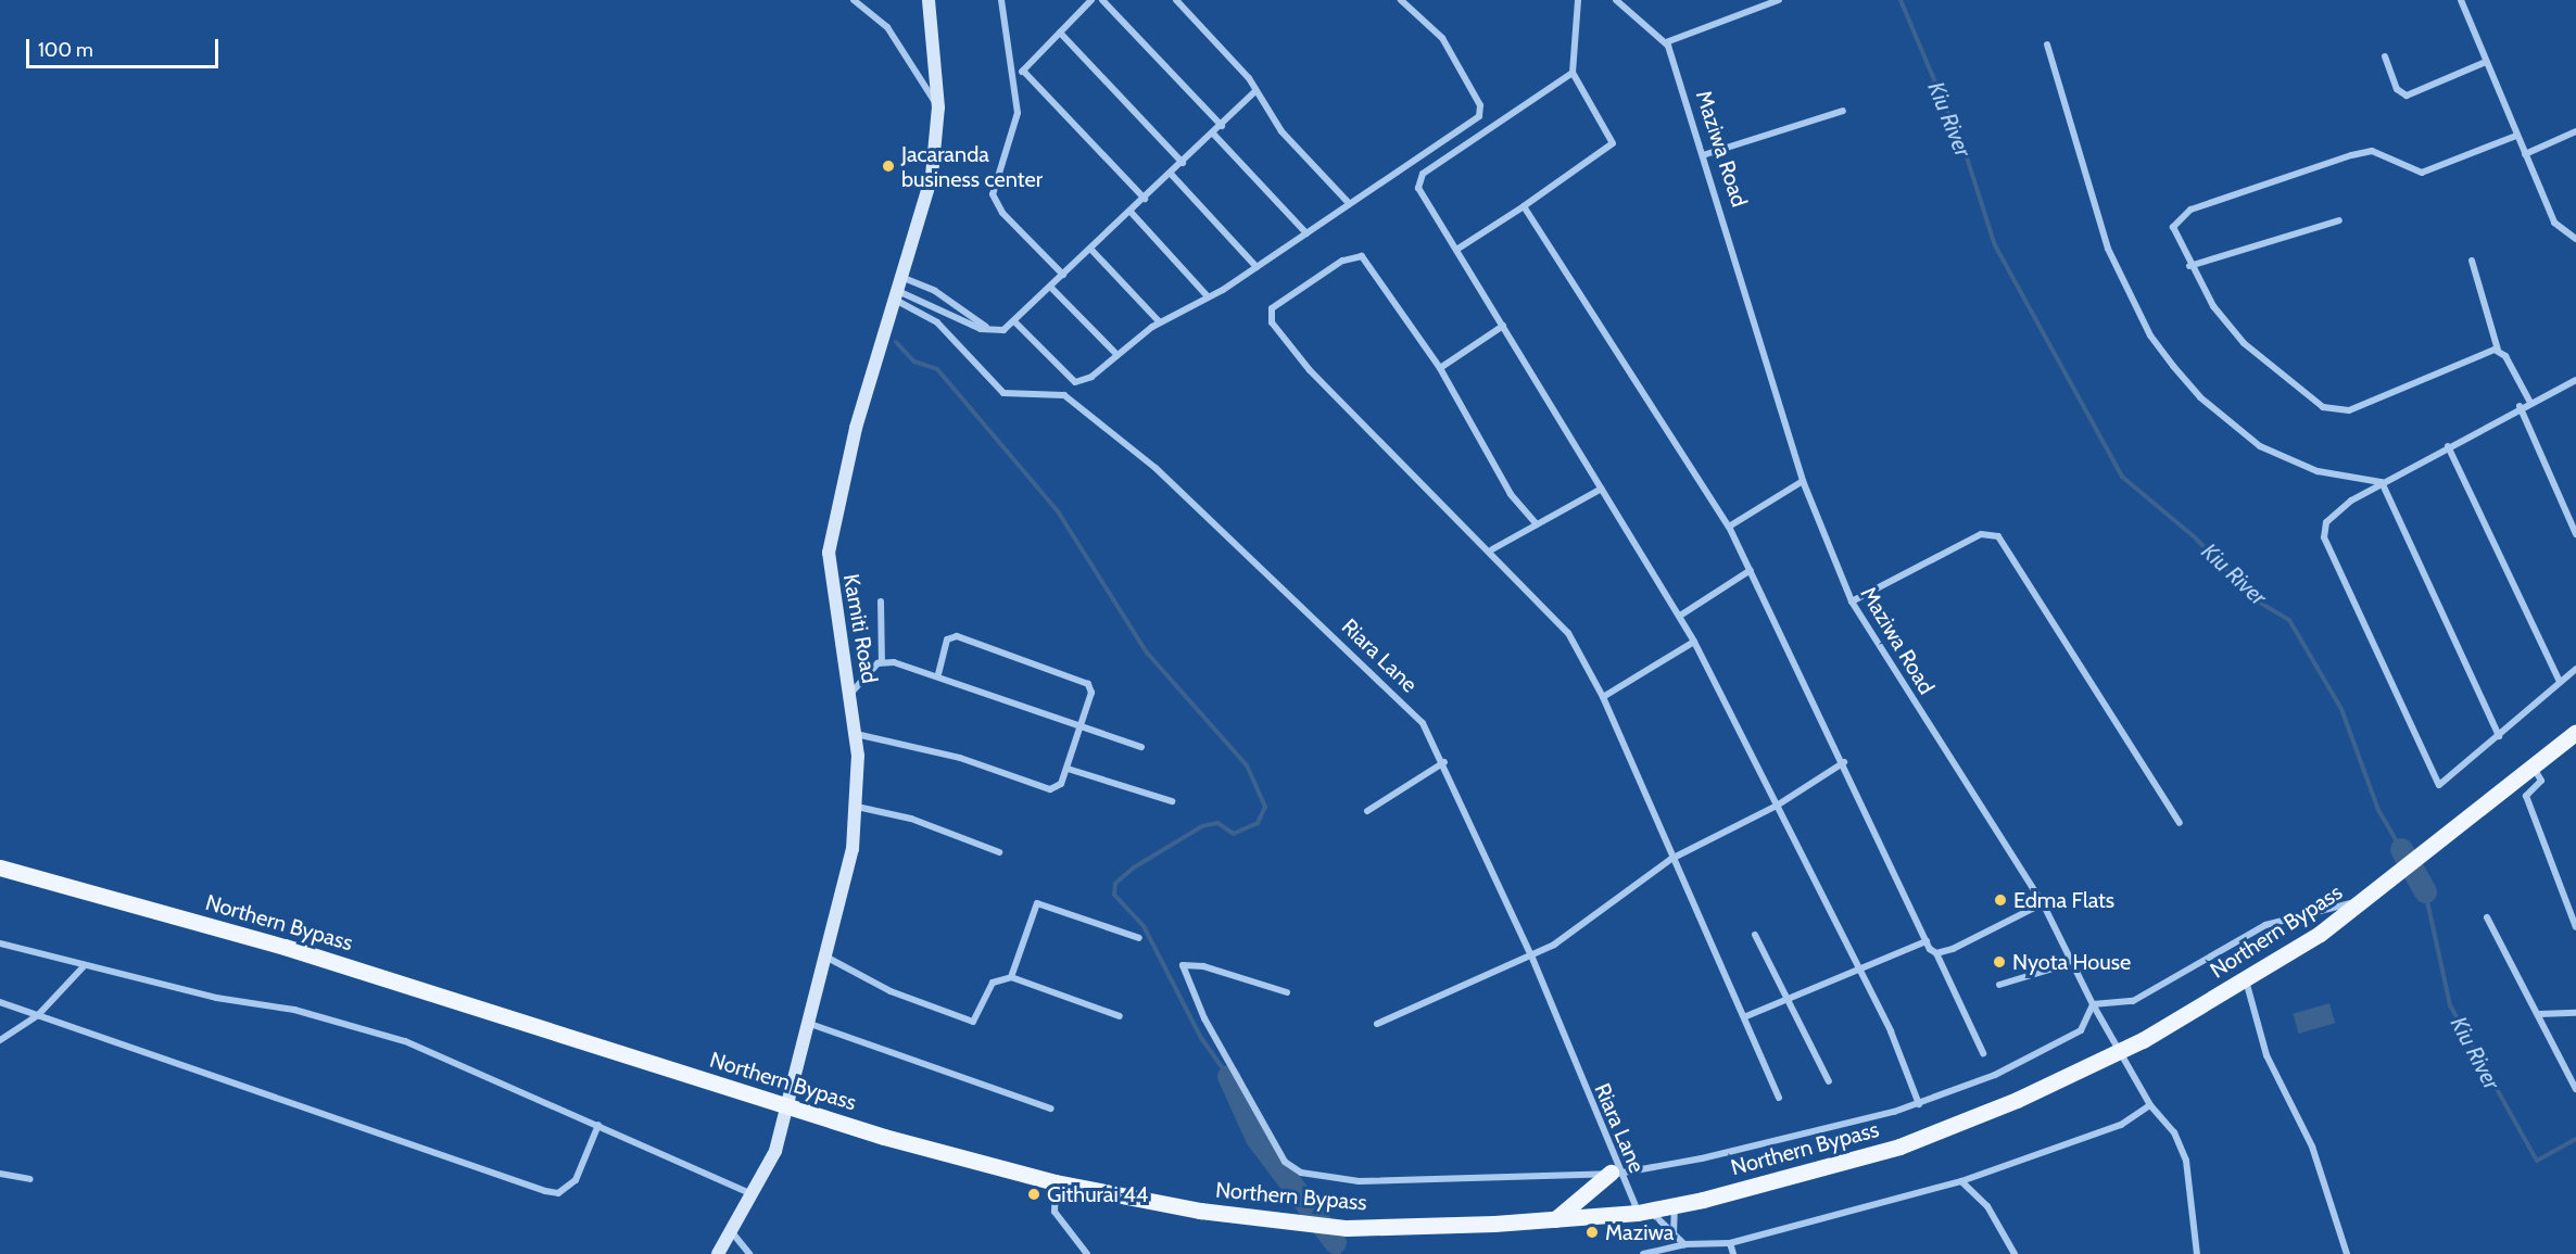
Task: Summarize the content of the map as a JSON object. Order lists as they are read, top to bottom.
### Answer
{
  "streets": {
    "main road": ["Kamiti Road", "Northern Bypass"],
    "street": ["Maziwa Road", "Riara Lane"]
  },
  "crossings": [
    ["Kamiti Road", "Riara Lane"],
    ["Riara Lane", "Northern Bypass"]
  ],
  "water": ["Kiu River"],
  "places": [
    "Jacaranda business center",
    "Edma Flats",
    "Nyota House",
    "Githurai 44",
    "Maziwa"
  ],
  "scale_bar": "100 m"
}
